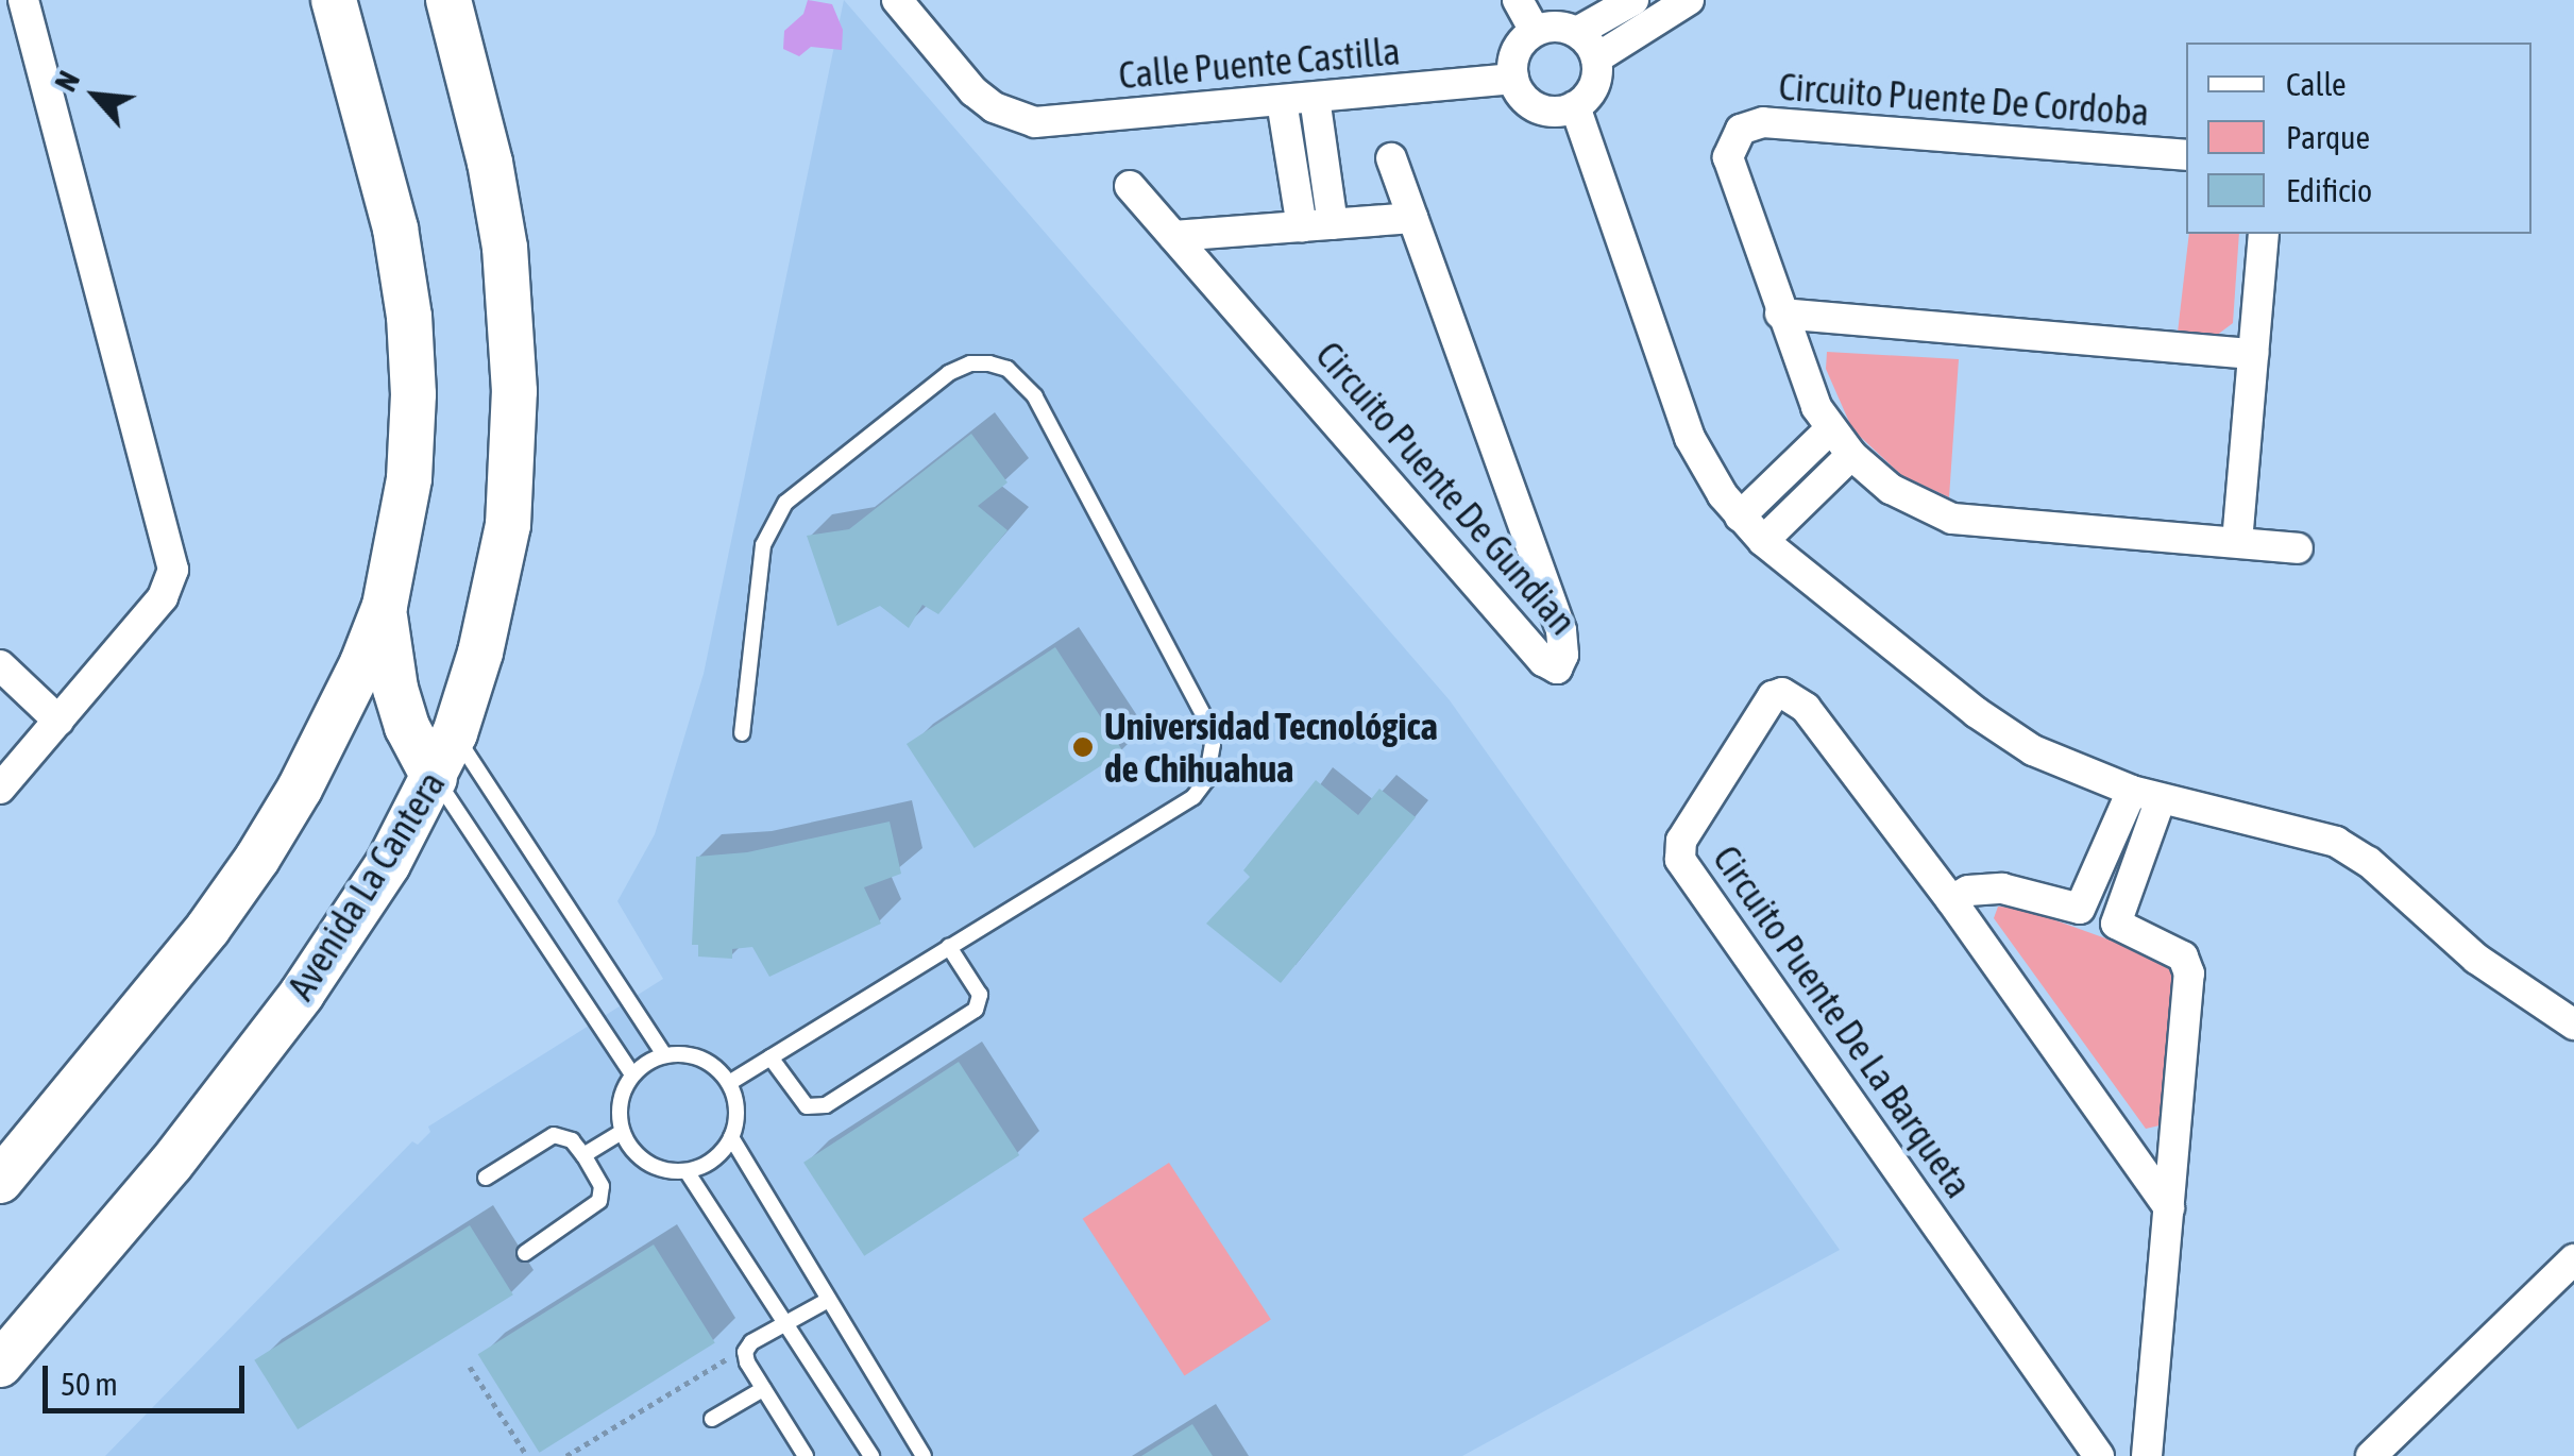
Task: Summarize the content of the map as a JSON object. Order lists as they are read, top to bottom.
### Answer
{
  "streets": {
    "main road": ["Avenida La Cantera"],
    "street": [
      "Calle Puente Castilla",
      "Circuito Puente De Cordoba",
      "Circuito Puente De Gundian",
      "Circuito Puente De La Barqueta"
    ]
  },
  "places": ["Universidad Tecnológica de Chihuahua"],
  "legend": ["Calle", "Parque", "Edificio"],
  "scale_bar": "50 m",
  "north": "top left"
}
